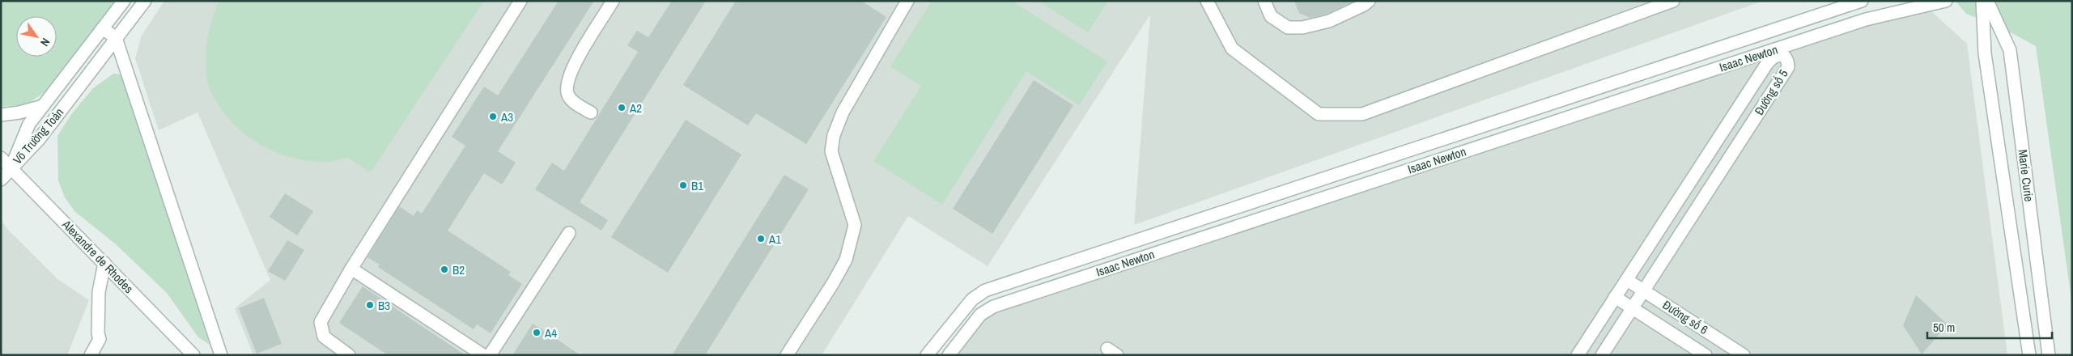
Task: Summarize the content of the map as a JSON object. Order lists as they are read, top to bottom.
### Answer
{
  "streets": {
    "street": [
      "Isaac Newton",
      "Đường số 5",
      "Võ Trường Toản",
      "Marie Curie",
      "Alexandre de Rhodes",
      "Đường số 6"
    ]
  },
  "crossings": [
    ["Đường số 5", "Đường số 6"],
    ["Võ Trường Toản", "Alexandre de Rhodes"]
  ],
  "places": [
    "A2",
    "A3",
    "B1",
    "A1",
    "B2",
    "B3",
    "A4"
  ],
  "scale_bar": "50 m",
  "north": "bottom right"
}
